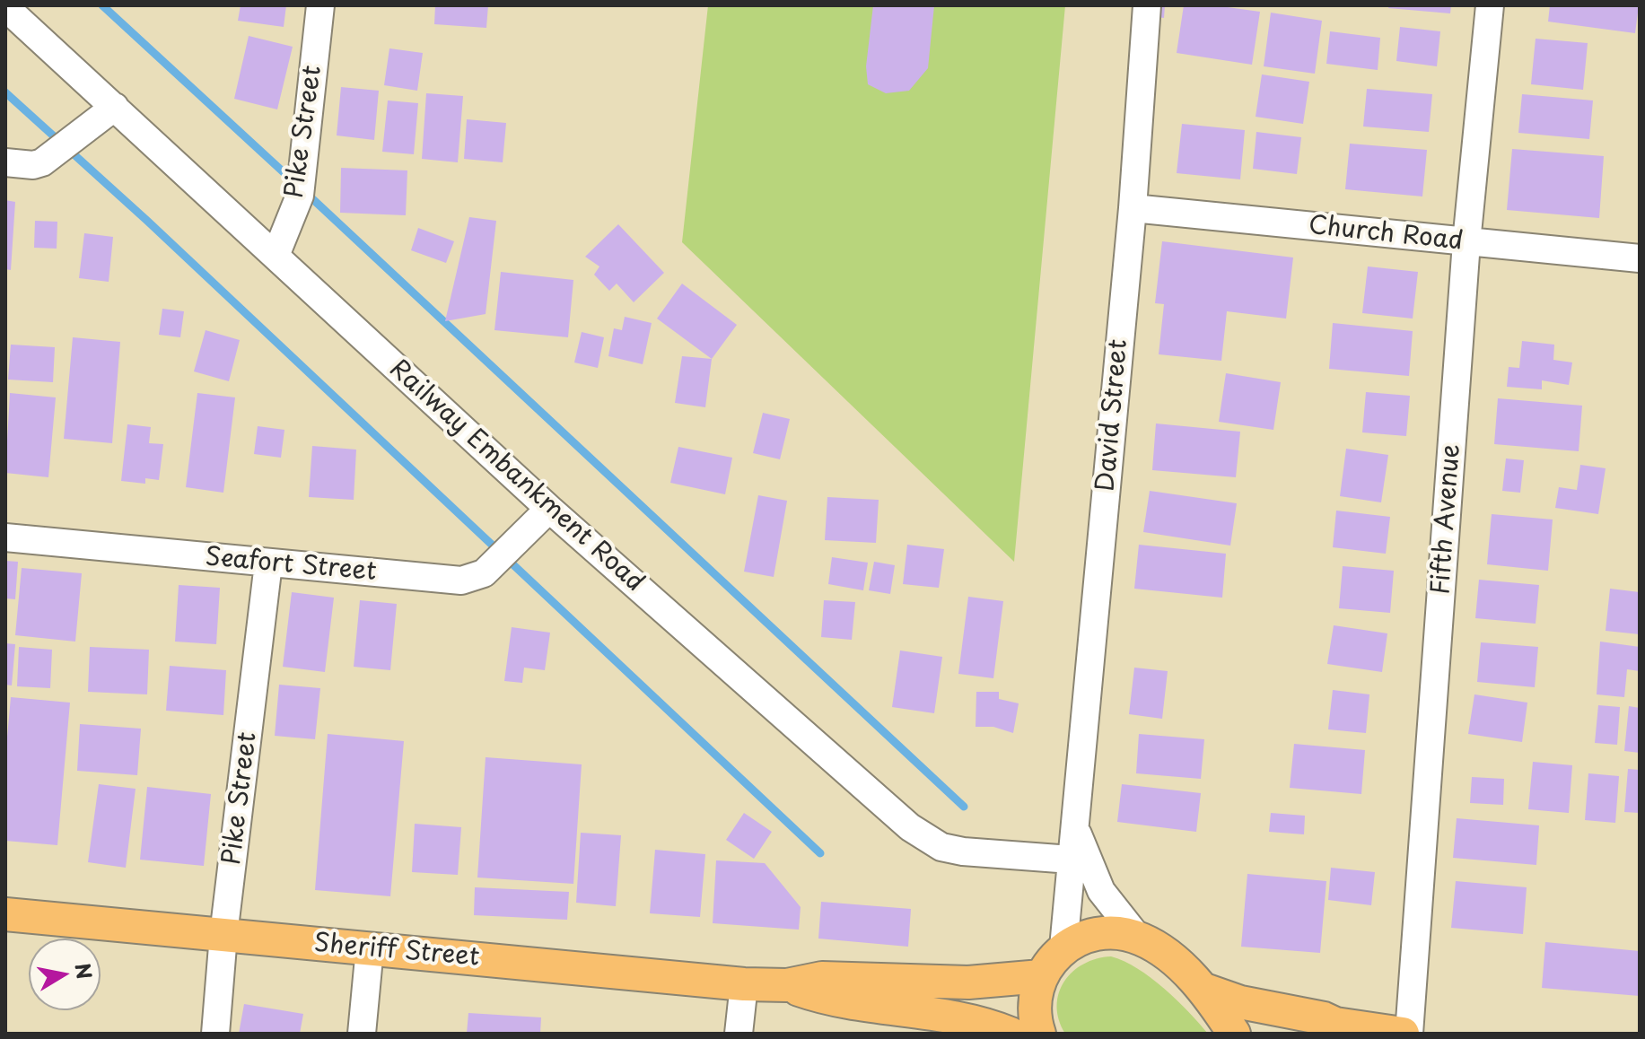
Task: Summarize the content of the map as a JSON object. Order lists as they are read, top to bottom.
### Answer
{
  "streets": {
    "main road": ["Sheriff Street"],
    "street": [
      "Pike Street",
      "Church Road",
      "David Street",
      "Railway Embankment Road",
      "Fifth Avenue",
      "Seafort Street"
    ]
  },
  "crossings": [
    ["Pike Street", "Railway Embankment Road"],
    ["Pike Street", "Seafort Street"],
    ["Pike Street", "Sheriff Street"],
    ["Church Road", "David Street"],
    ["Church Road", "Fifth Avenue"],
    ["David Street", "Railway Embankment Road"],
    ["Railway Embankment Road", "Seafort Street"]
  ],
  "north": "right"
}
